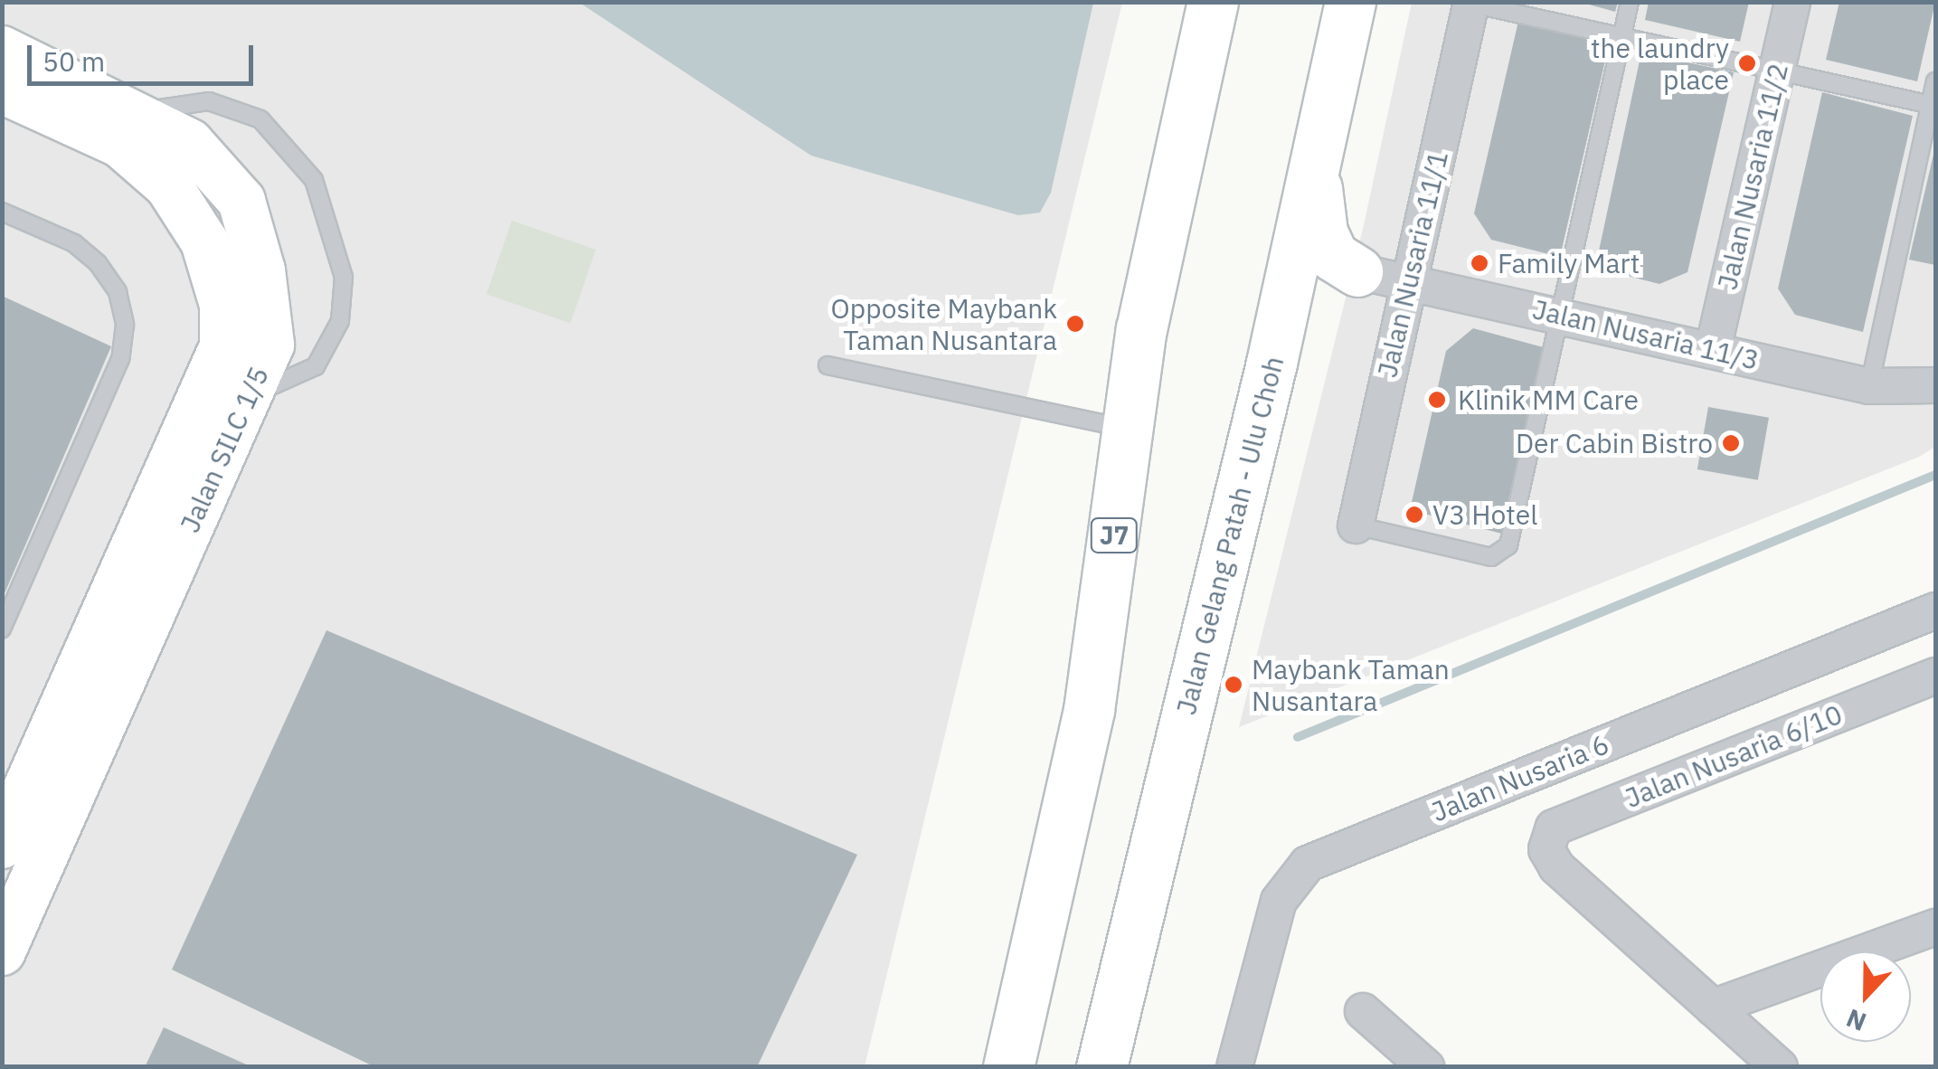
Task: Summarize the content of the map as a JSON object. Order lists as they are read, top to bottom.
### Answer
{
  "streets": {
    "main road": ["J7", "Jalan Gelang Patah - Ulu Choh"],
    "street": [
      "Jalan Nusaria 11/2",
      "Jalan Nusaria 11/1",
      "Jalan Nusaria 11/3",
      "Jalan SILC 1/5",
      "Jalan Nusaria 6/10",
      "Jalan Nusaria 6"
    ]
  },
  "crossings": [
    ["Jalan Nusaria 11/2", "Jalan Nusaria 11/3"],
    ["Jalan Nusaria 11/1", "Jalan Nusaria 11/3"]
  ],
  "places": [
    "the laundry place",
    "Family Mart",
    "Opposite Maybank Taman Nusantara",
    "Klinik MM Care",
    "Der Cabin Bistro",
    "V3 Hotel",
    "Maybank Taman Nusantara"
  ],
  "scale_bar": "50 m",
  "north": "bottom"
}
